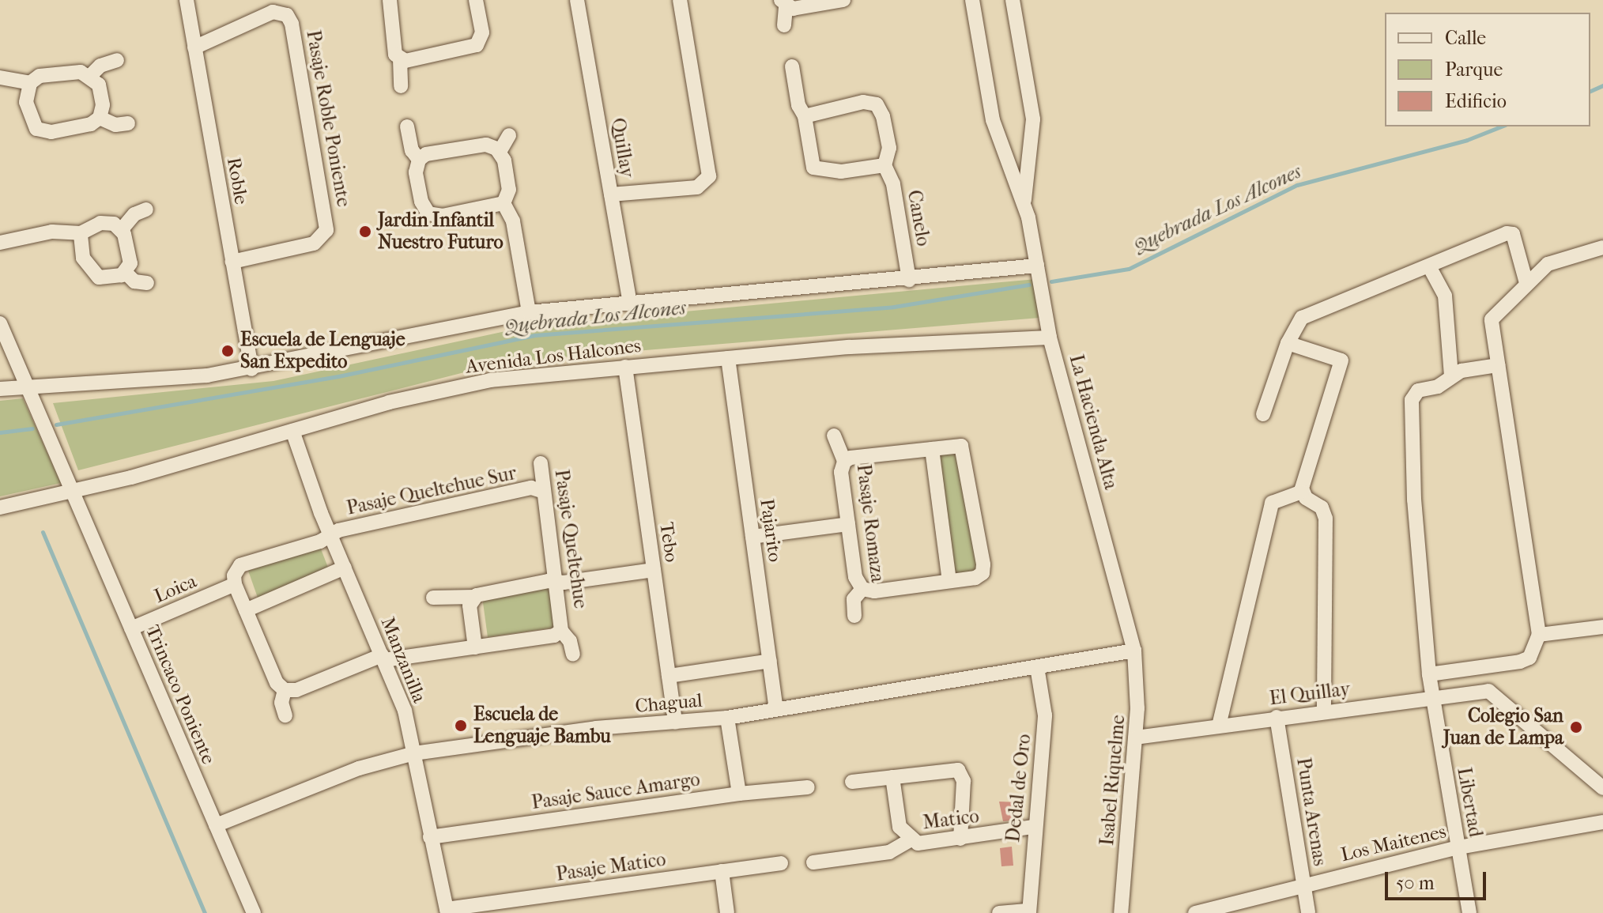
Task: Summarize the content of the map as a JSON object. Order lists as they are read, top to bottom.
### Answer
{
  "streets": {
    "street": [
      "Pasaje Roble Poniente",
      "Quillay",
      "Roble",
      "Canelo",
      "Avenida Los Halcones",
      "La Hacienda Alta",
      "Pasaje Queltehue Sur",
      "Pasaje Romaza",
      "Pajarito",
      "Pasaje Queltehue",
      "Tebo",
      "Loica",
      "Manzanilla",
      "El Quillay",
      "Trincaco Poniente",
      "Chagual",
      "Isabel Riquelme",
      "Dedal de Oro",
      "Pasaje Sauce Amargo",
      "Libertad",
      "Punta Arenas",
      "Matico",
      "Los Maitenes",
      "Pasaje Matico"
    ]
  },
  "crossings": [
    ["Pasaje Roble Poniente", "Roble"],
    ["Avenida Los Halcones", "La Hacienda Alta"],
    ["Avenida Los Halcones", "Pajarito"],
    ["Avenida Los Halcones", "Tebo"],
    ["Avenida Los Halcones", "Manzanilla"],
    ["Avenida Los Halcones", "Trincaco Poniente"],
    ["La Hacienda Alta", "Chagual"],
    ["La Hacienda Alta", "Isabel Riquelme"],
    ["Pasaje Queltehue Sur", "Pasaje Queltehue"],
    ["Pasaje Queltehue Sur", "Loica"],
    ["Pasaje Queltehue Sur", "Manzanilla"],
    ["Pajarito", "Chagual"],
    ["Tebo", "Chagual"],
    ["Loica", "Trincaco Poniente"],
    ["Manzanilla", "Chagual"],
    ["Manzanilla", "Pasaje Sauce Amargo"],
    ["Manzanilla", "Pasaje Matico"],
    ["El Quillay", "Isabel Riquelme"],
    ["El Quillay", "Libertad"],
    ["El Quillay", "Punta Arenas"],
    ["Trincaco Poniente", "Chagual"],
    ["Chagual", "Isabel Riquelme"],
    ["Chagual", "Dedal de Oro"],
    ["Dedal de Oro", "Matico"],
    ["Libertad", "Los Maitenes"],
    ["Punta Arenas", "Los Maitenes"]
  ],
  "water": ["Quebrada Los Alcones"],
  "places": [
    "Jardin Infantil Nuestro Futuro",
    "Escuela de Lenguaje San Expedito",
    "Escuela de Lenguaje Bambu",
    "Colegio San Juan de Lampa"
  ],
  "legend": ["Calle", "Parque", "Edificio"],
  "scale_bar": "50 m"
}
